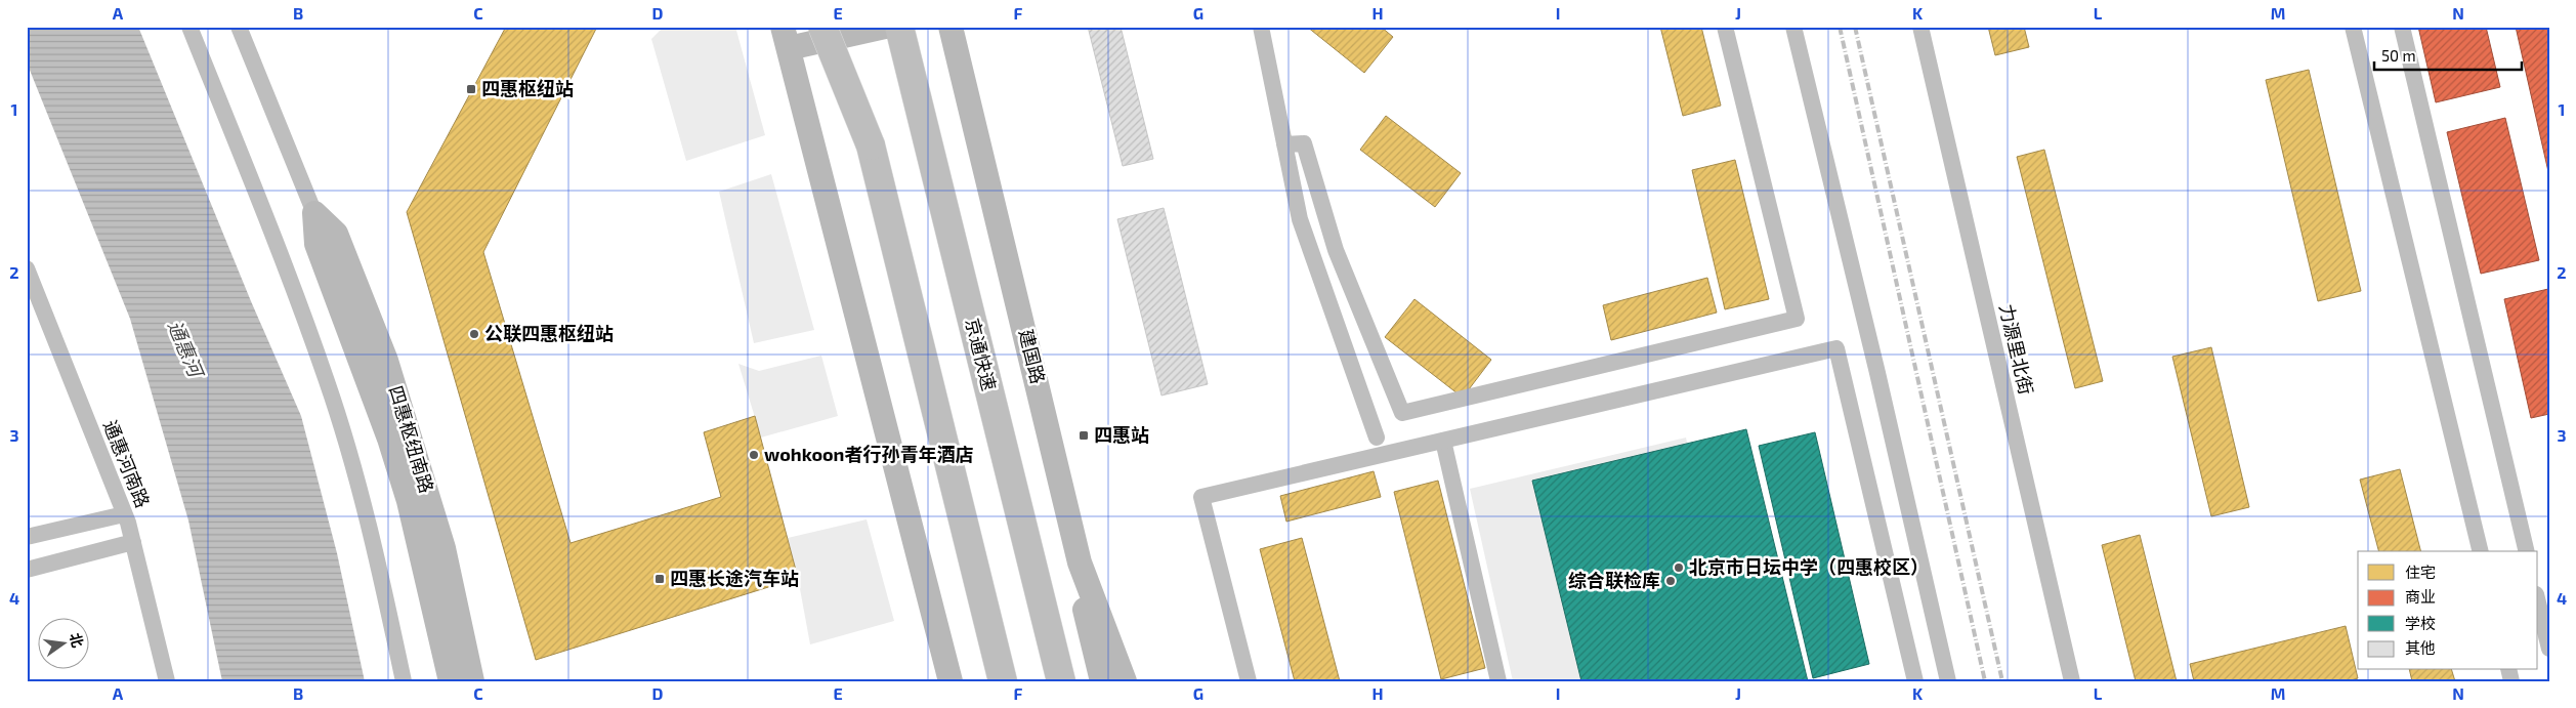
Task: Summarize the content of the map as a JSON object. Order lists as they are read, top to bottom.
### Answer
{
  "streets": {
    "highway": ["京通快速"],
    "main road": ["建国路", "四惠枢纽南路"],
    "street": ["力源里北街", "通惠河南路"]
  },
  "water": ["通惠河"],
  "places": {
    "transit": ["四惠枢纽站", "四惠站", "四惠长途汽车站"],
    "other": [
      "公联四惠枢纽站",
      "wohkoon者行孙青年酒店",
      "北京市日坛中学（四惠校区）",
      "综合联检库"
    ]
  },
  "legend": [
    "住宅",
    "商业",
    "学校",
    "其他"
  ],
  "scale_bar": "50 m",
  "north": "right",
  "grid": {
    "columns": [
      "A",
      "B",
      "C",
      "D",
      "E",
      "F",
      "G",
      "H",
      "I",
      "J",
      "K",
      "L",
      "M",
      "N"
    ],
    "rows": [
      "1",
      "2",
      "3",
      "4"
    ]
  }
}
